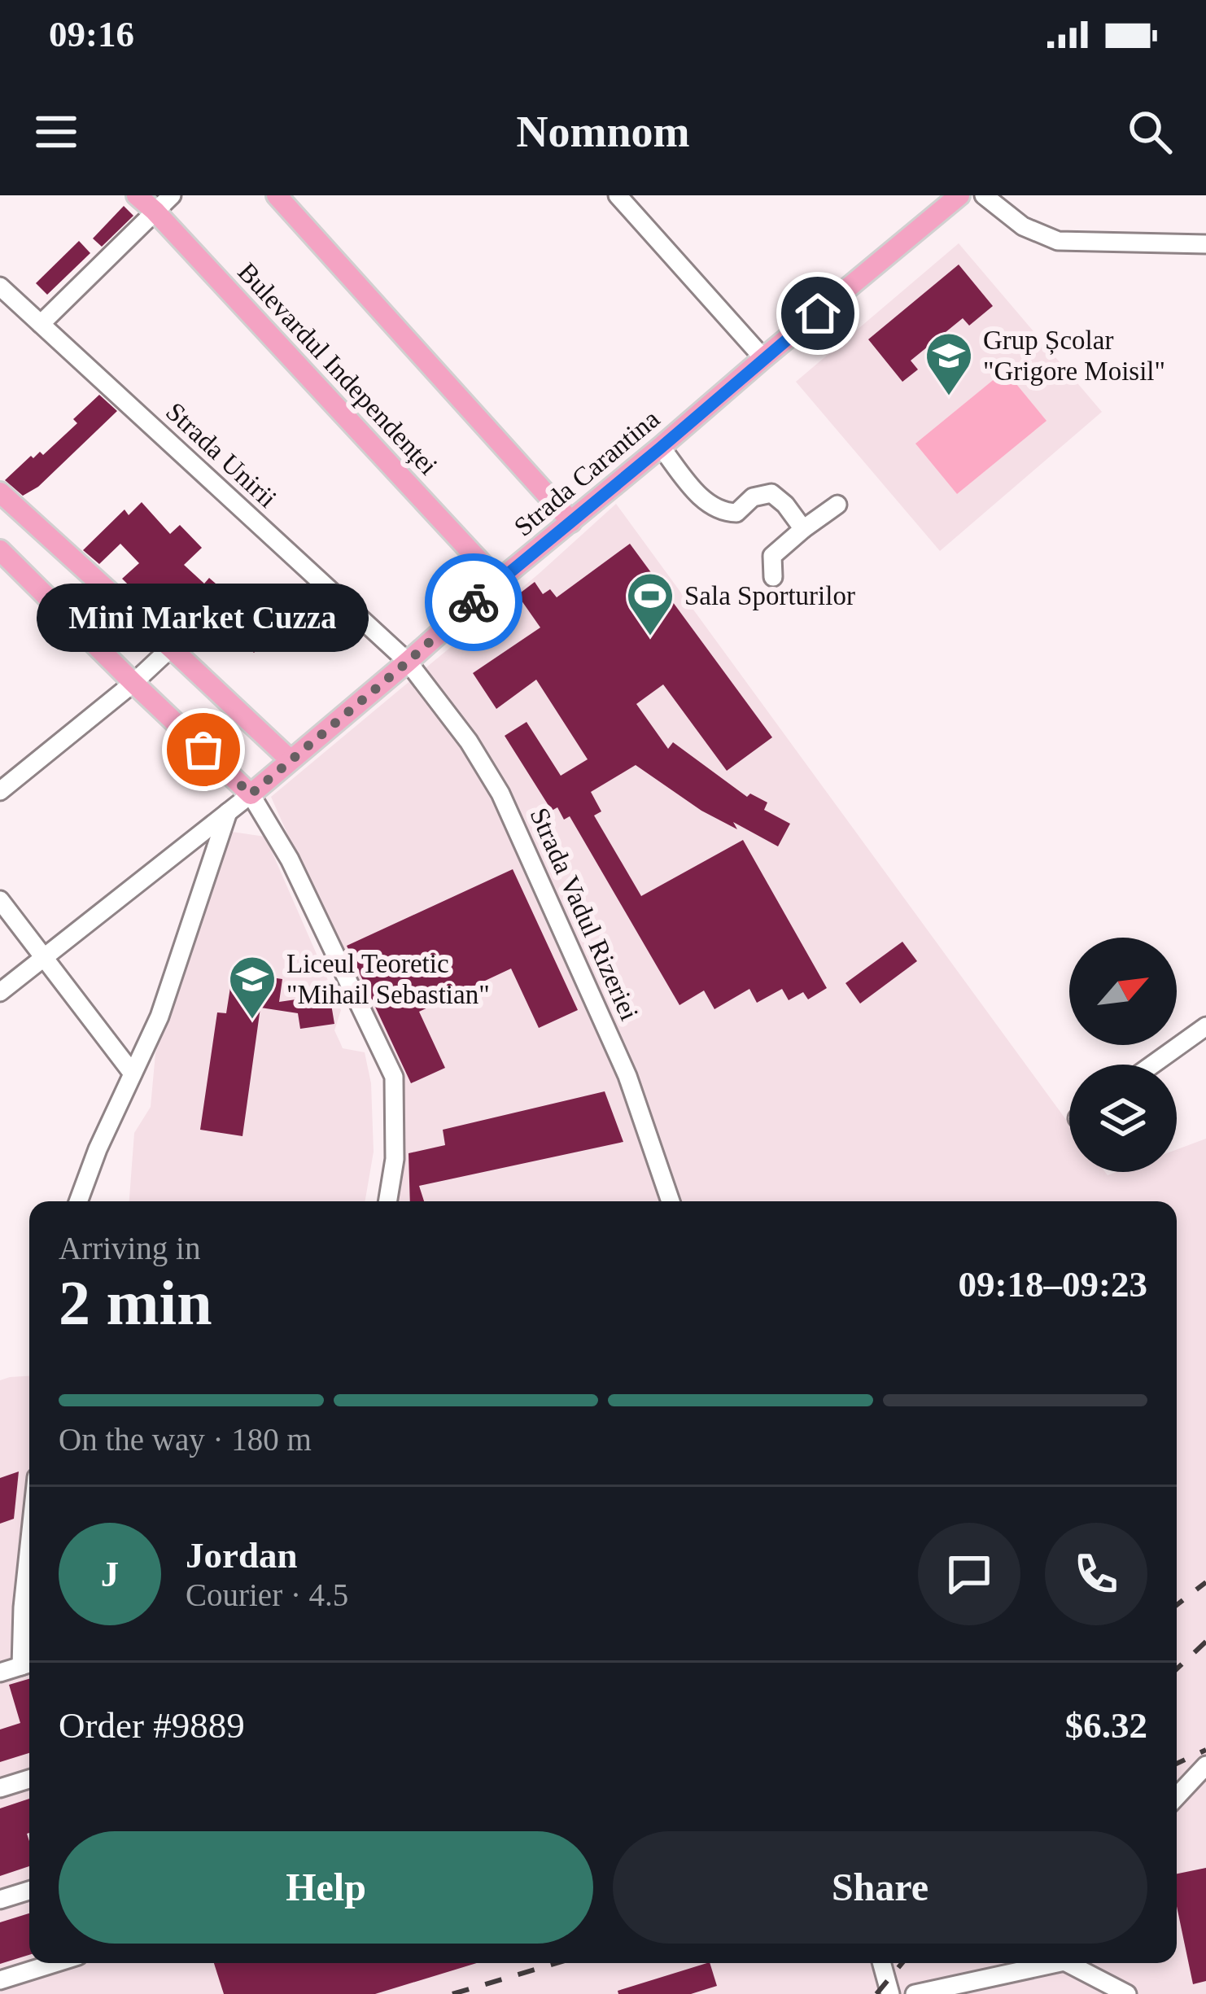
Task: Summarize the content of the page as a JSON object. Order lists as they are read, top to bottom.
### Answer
{
  "streets": {
    "main road": ["Bulevardul Independenței", "Strada Carantina"],
    "street": ["Strada Unirii", "Strada Vadul Rizeriei"]
  },
  "crossings": [
    ["Bulevardul Independenței", "Strada Carantina"],
    ["Strada Unirii", "Strada Carantina"],
    ["Strada Unirii", "Strada Vadul Rizeriei"],
    ["Strada Carantina", "Strada Vadul Rizeriei"]
  ],
  "places": {
    "school or university": ["Grup Școlar \"Grigore Moisil\"", "Liceul Teoretic \"Mihail Sebastian\""],
    "sports": ["Sala Sporturilor"],
    "other": ["Mini Market Cuzza"]
  },
  "north": "top right",
  "page": {
    "status": "09:16",
    "header": "Nomnom",
    "bubble": "Mini Market Cuzza",
    "heading": ["2 min", "Arriving in", "09:18–09:23"],
    "panel": [
      "Jordan",
      "Courier · 4.5",
      "Order #9889",
      "$6.32"
    ],
    "bar": "On the way · 180 m",
    "round": "J",
    "buttons": ["Help", "Share"]
  }
}
